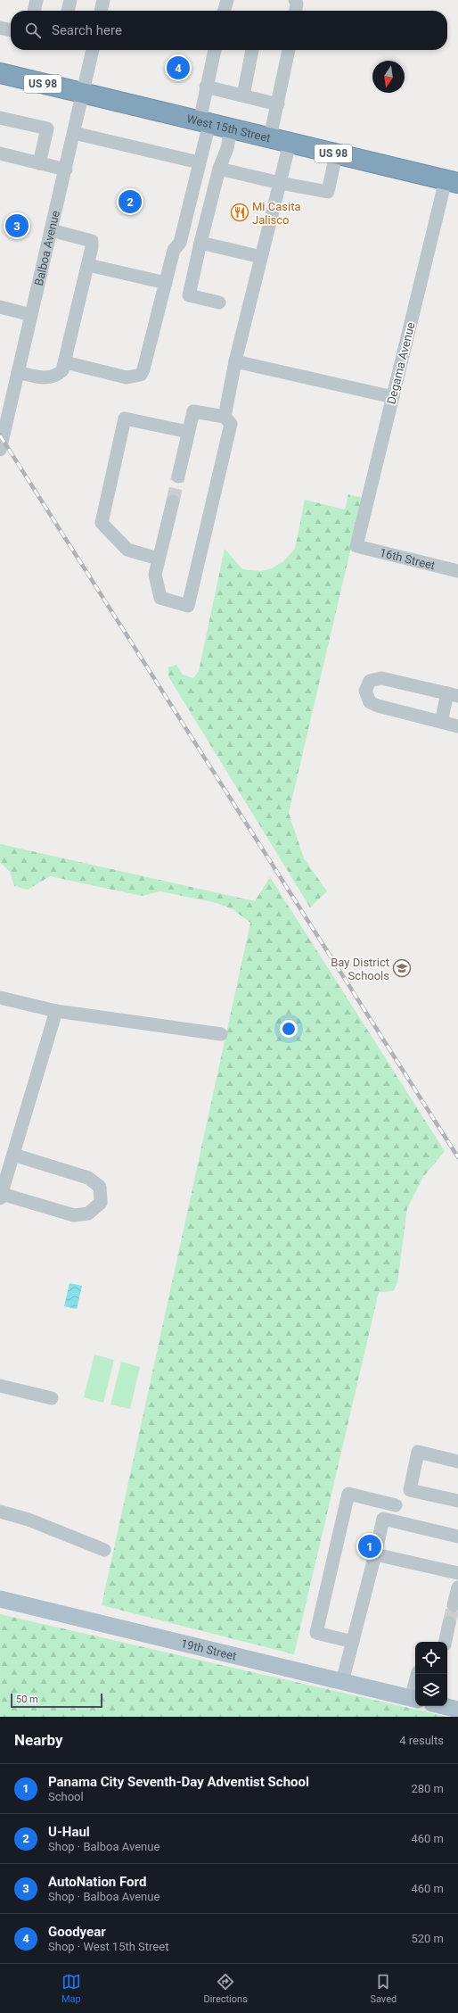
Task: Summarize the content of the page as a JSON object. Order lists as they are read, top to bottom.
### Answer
{
  "streets": {
    "highway": ["US 98", "West 15th Street"],
    "main road": ["19th Street"],
    "street": ["Balboa Avenue", "Degama Avenue", "16th Street"]
  },
  "crossings": [
    ["West 15th Street", "Balboa Avenue"],
    ["West 15th Street", "Degama Avenue"],
    ["Degama Avenue", "16th Street"]
  ],
  "places": {
    "restaurant": ["Mi Casita Jalisco"],
    "school or university": ["Bay District Schools"]
  },
  "scale_bar": "50 m",
  "north": "bottom",
  "page": {
    "search": "Search here",
    "pins": [
      "4",
      "2",
      "3",
      "1"
    ],
    "scale": "50 m",
    "heading": ["Nearby", "4 results"],
    "list": [
      {
        "mark": "1",
        "name": "Panama City Seventh-Day Adventist School",
        "note": "School",
        "value": "280 m"
      },
      {
        "mark": "2",
        "name": "U-Haul",
        "note": "Shop · Balboa Avenue",
        "value": "460 m"
      },
      {
        "mark": "3",
        "name": "AutoNation Ford",
        "note": "Shop · Balboa Avenue",
        "value": "460 m"
      },
      {
        "mark": "4",
        "name": "Goodyear",
        "note": "Shop · West 15th Street",
        "value": "520 m"
      }
    ],
    "nav": ["Map", "Directions", "Saved"]
  }
}
